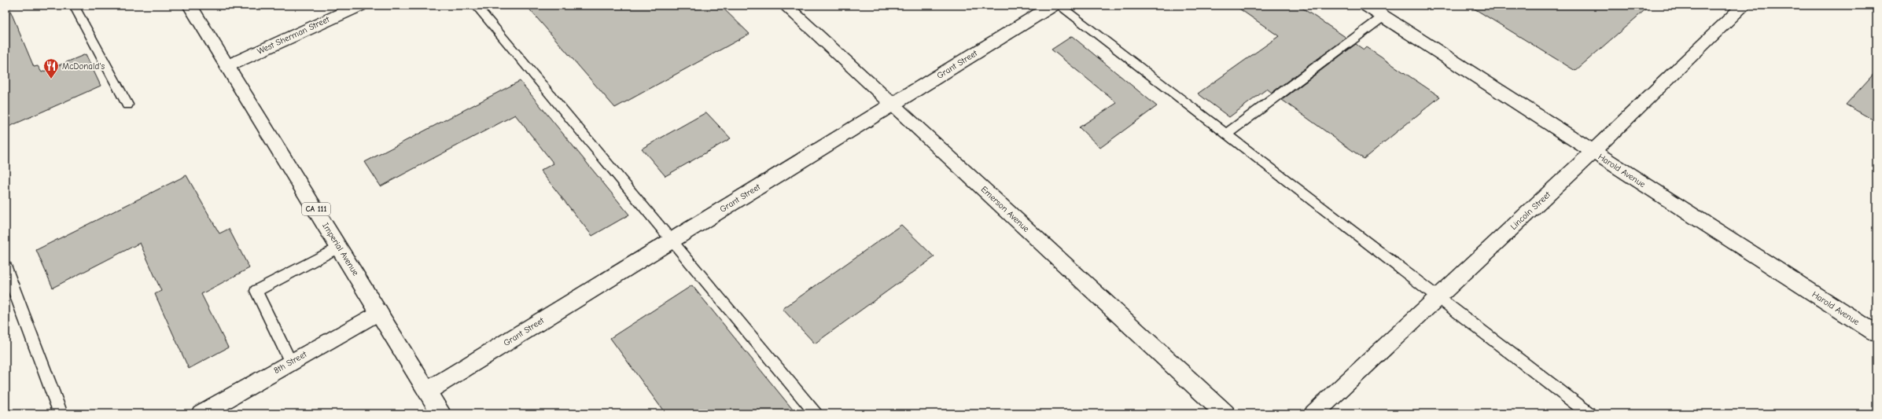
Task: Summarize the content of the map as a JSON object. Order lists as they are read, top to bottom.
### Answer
{
  "streets": {
    "main road": [
      "West Sherman Street",
      "Grant Street",
      "Harold Avenue",
      "CA 111",
      "Emerson Avenue",
      "Lincoln Street",
      "Imperial Avenue",
      "8th Street"
    ]
  },
  "crossings": [
    ["West Sherman Street", "Imperial Avenue"],
    ["Grant Street", "Emerson Avenue"],
    ["Grant Street", "Imperial Avenue"],
    ["Harold Avenue", "Lincoln Street"],
    ["Imperial Avenue", "8th Street"]
  ],
  "places": {
    "restaurant": ["McDonald's"]
  }
}
